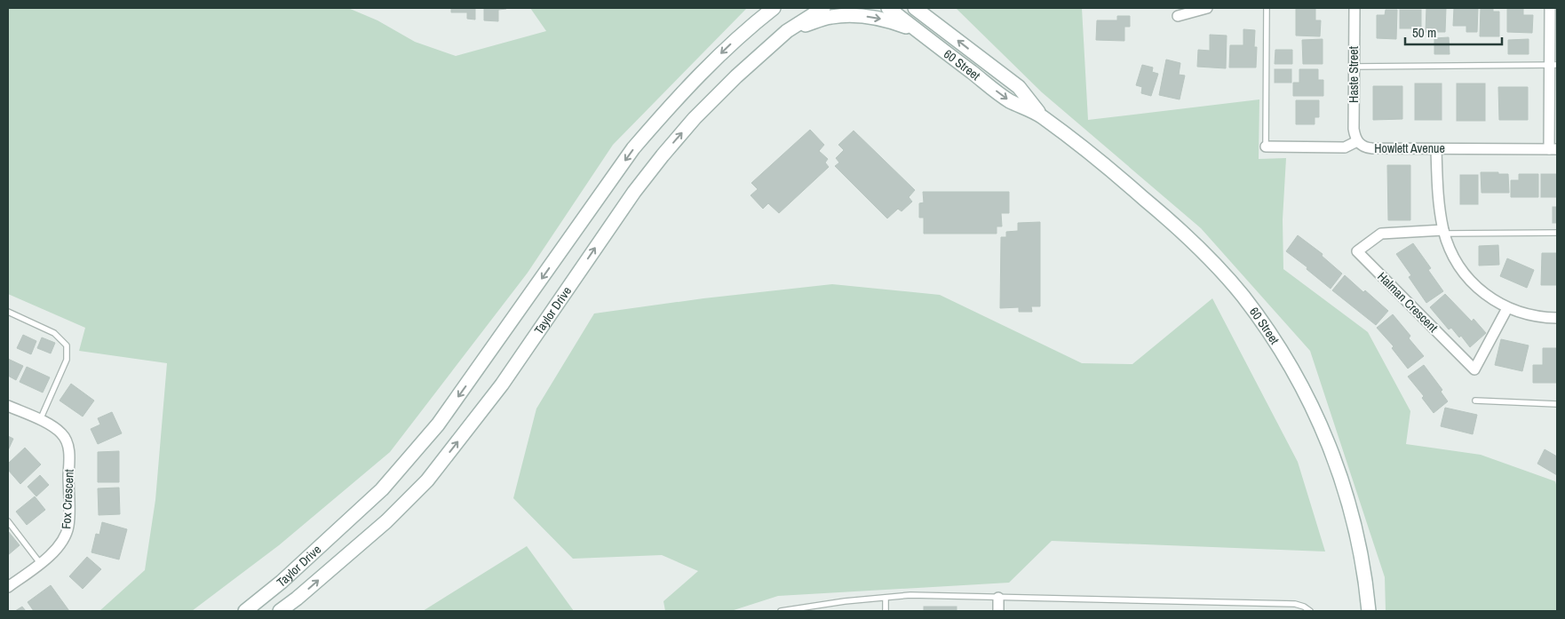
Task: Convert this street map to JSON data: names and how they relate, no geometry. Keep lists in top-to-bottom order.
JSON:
{
  "streets": {
    "main road": ["60 Street", "Taylor Drive"],
    "street": [
      "Haste Street",
      "Howlett Avenue",
      "Halman Crescent",
      "Fox Crescent"
    ]
  },
  "crossings": [
    ["Haste Street", "Howlett Avenue"]
  ],
  "scale_bar": "50 m"
}
